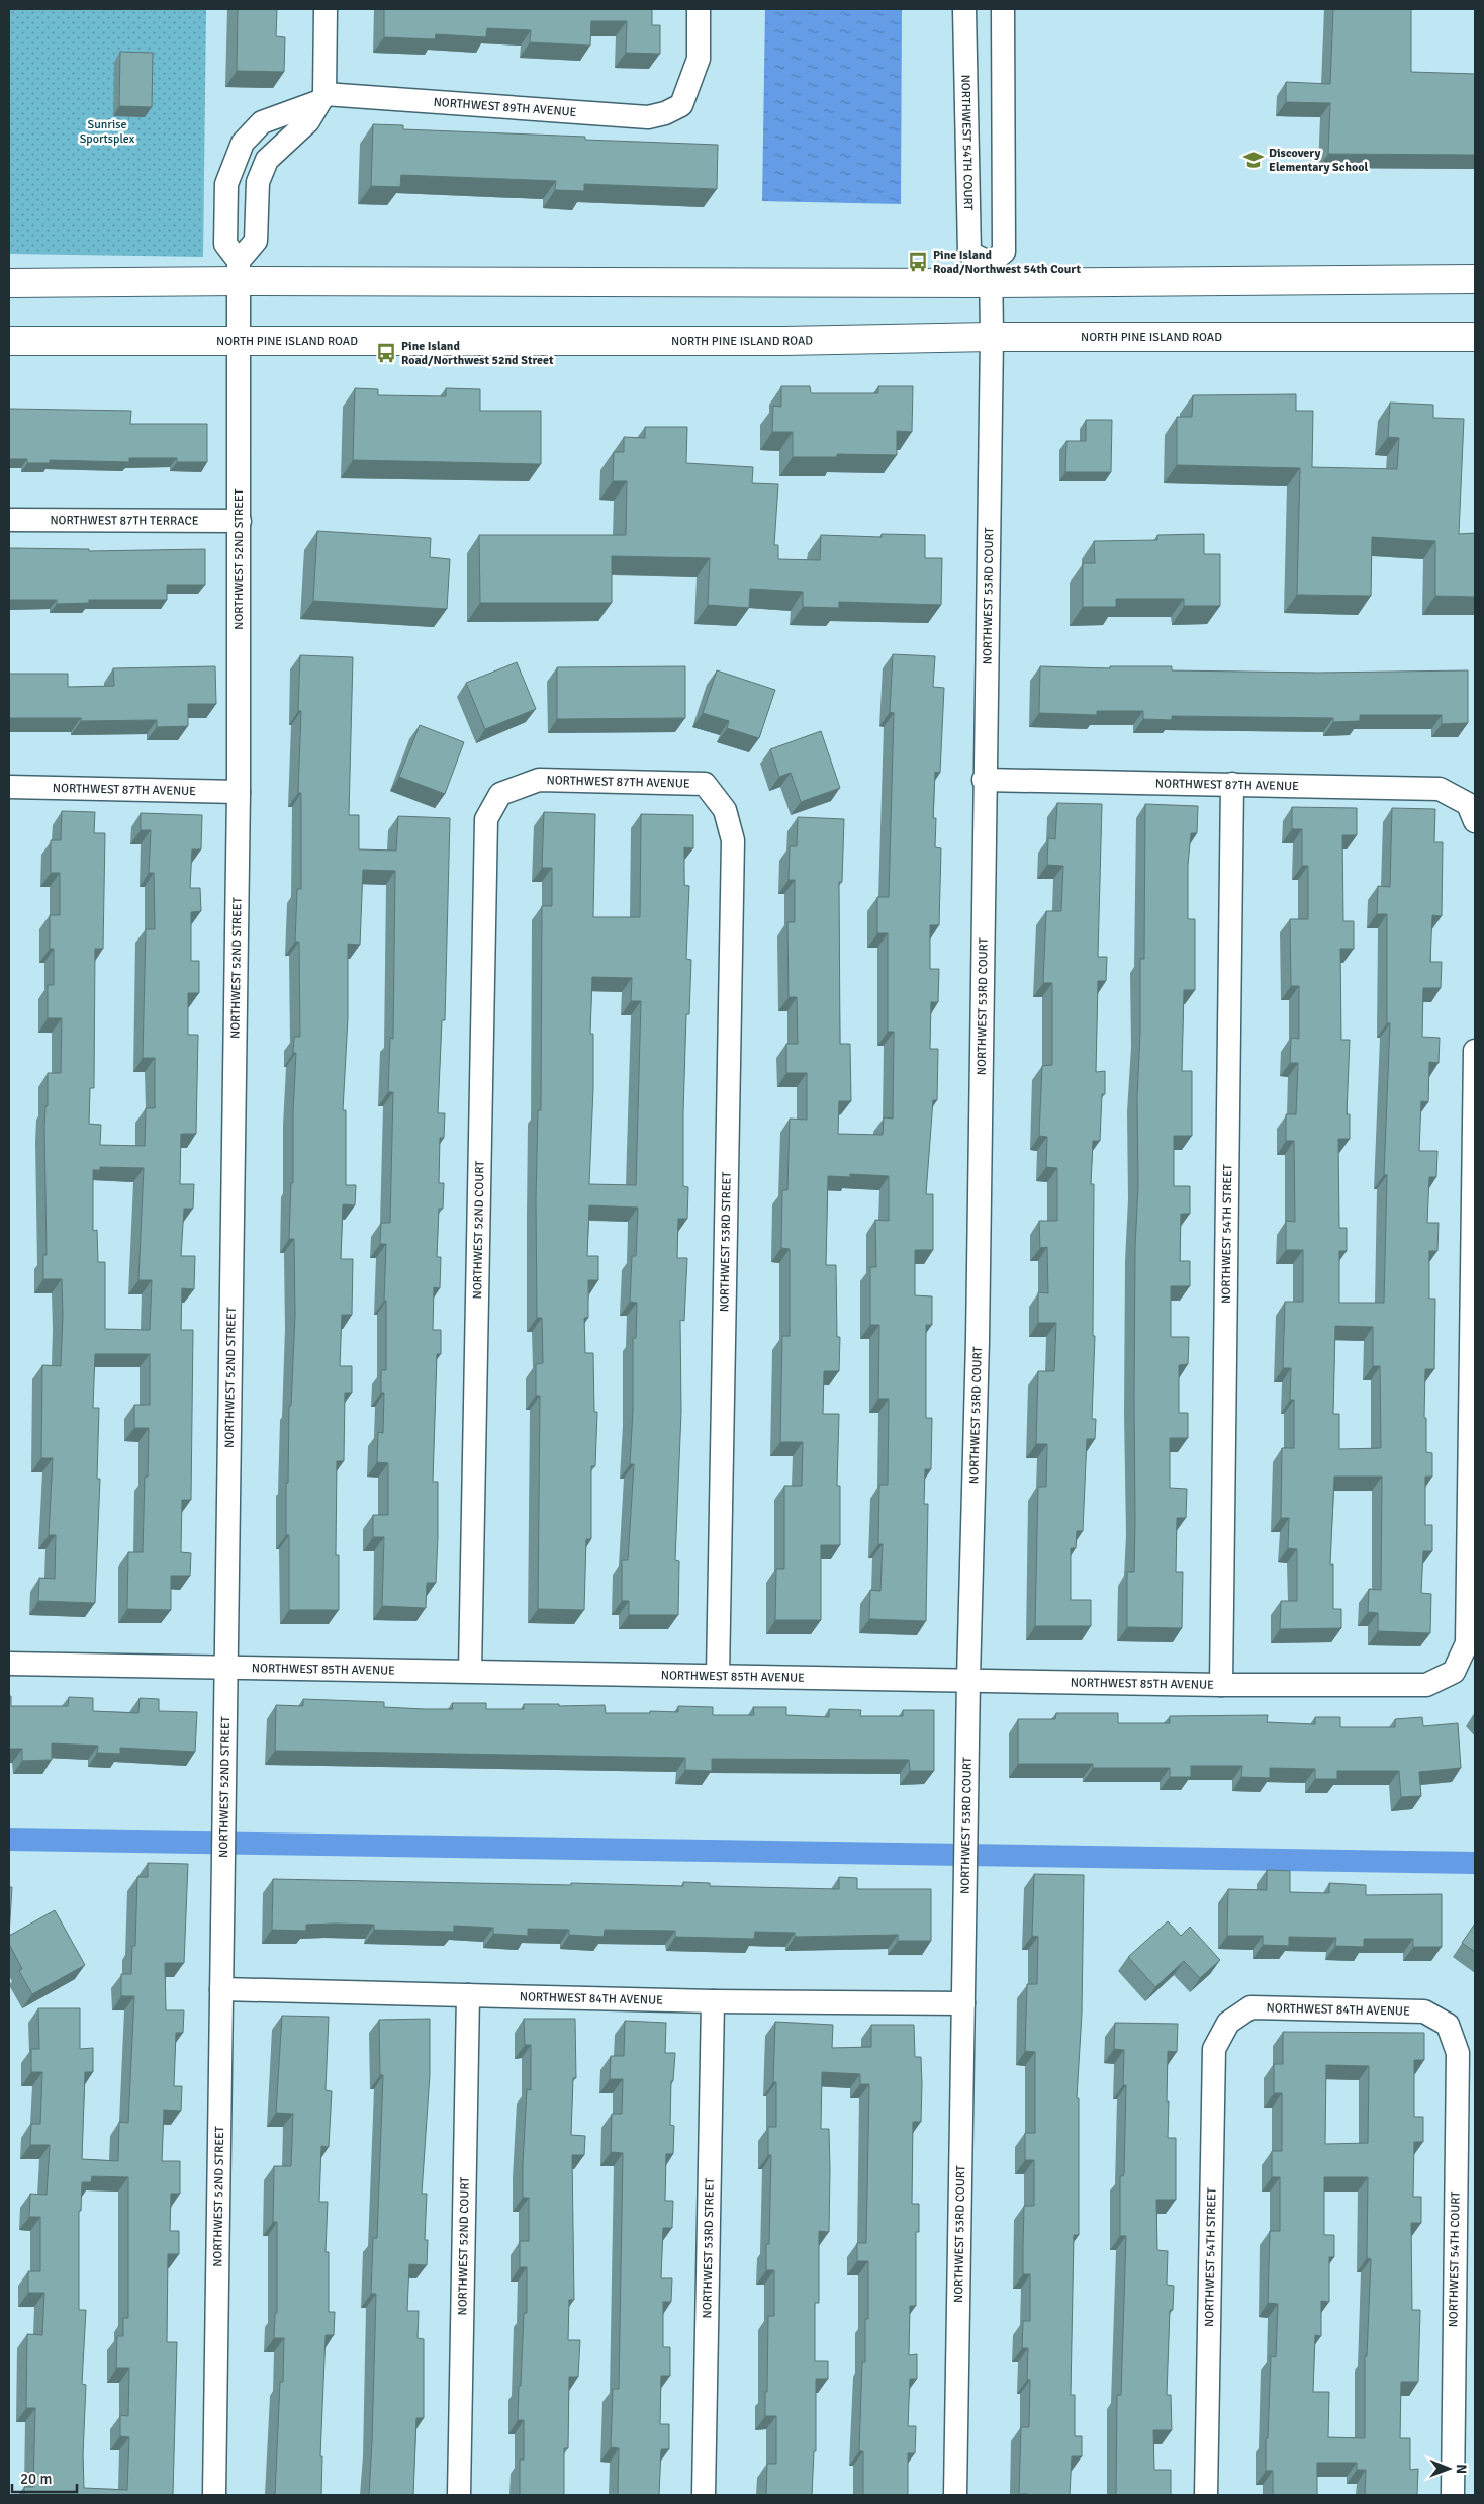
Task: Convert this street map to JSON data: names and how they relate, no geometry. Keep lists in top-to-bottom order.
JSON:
{
  "streets": {
    "main road": ["NORTH PINE ISLAND ROAD"],
    "street": [
      "NORTHWEST 89TH AVENUE",
      "NORTHWEST 54TH COURT",
      "NORTHWEST 87TH TERRACE",
      "NORTHWEST 52ND STREET",
      "NORTHWEST 53RD COURT",
      "NORTHWEST 87TH AVENUE",
      "NORTHWEST 52ND COURT",
      "NORTHWEST 54TH STREET",
      "NORTHWEST 53RD STREET",
      "NORTHWEST 85TH AVENUE",
      "NORTHWEST 84TH AVENUE"
    ]
  },
  "crossings": [
    ["NORTHWEST 54TH COURT", "NORTHWEST 84TH AVENUE"],
    ["NORTH PINE ISLAND ROAD", "NORTHWEST 52ND STREET"],
    ["NORTH PINE ISLAND ROAD", "NORTHWEST 53RD COURT"],
    ["NORTHWEST 87TH TERRACE", "NORTHWEST 52ND STREET"],
    ["NORTHWEST 52ND STREET", "NORTHWEST 87TH AVENUE"],
    ["NORTHWEST 52ND STREET", "NORTHWEST 85TH AVENUE"],
    ["NORTHWEST 52ND STREET", "NORTHWEST 84TH AVENUE"],
    ["NORTHWEST 53RD COURT", "NORTHWEST 87TH AVENUE"],
    ["NORTHWEST 53RD COURT", "NORTHWEST 85TH AVENUE"],
    ["NORTHWEST 53RD COURT", "NORTHWEST 84TH AVENUE"],
    ["NORTHWEST 87TH AVENUE", "NORTHWEST 52ND COURT"],
    ["NORTHWEST 87TH AVENUE", "NORTHWEST 54TH STREET"],
    ["NORTHWEST 87TH AVENUE", "NORTHWEST 53RD STREET"],
    ["NORTHWEST 52ND COURT", "NORTHWEST 85TH AVENUE"],
    ["NORTHWEST 52ND COURT", "NORTHWEST 84TH AVENUE"],
    ["NORTHWEST 54TH STREET", "NORTHWEST 85TH AVENUE"],
    ["NORTHWEST 54TH STREET", "NORTHWEST 84TH AVENUE"],
    ["NORTHWEST 53RD STREET", "NORTHWEST 85TH AVENUE"],
    ["NORTHWEST 53RD STREET", "NORTHWEST 84TH AVENUE"]
  ],
  "parks": ["Sunrise Sportsplex"],
  "places": {
    "school or university": ["Discovery Elementary School"],
    "bus stop": ["Pine Island Road/Northwest 54th Court", "Pine Island Road/Northwest 52nd Street"]
  },
  "scale_bar": "20 m",
  "north": "right"
}
